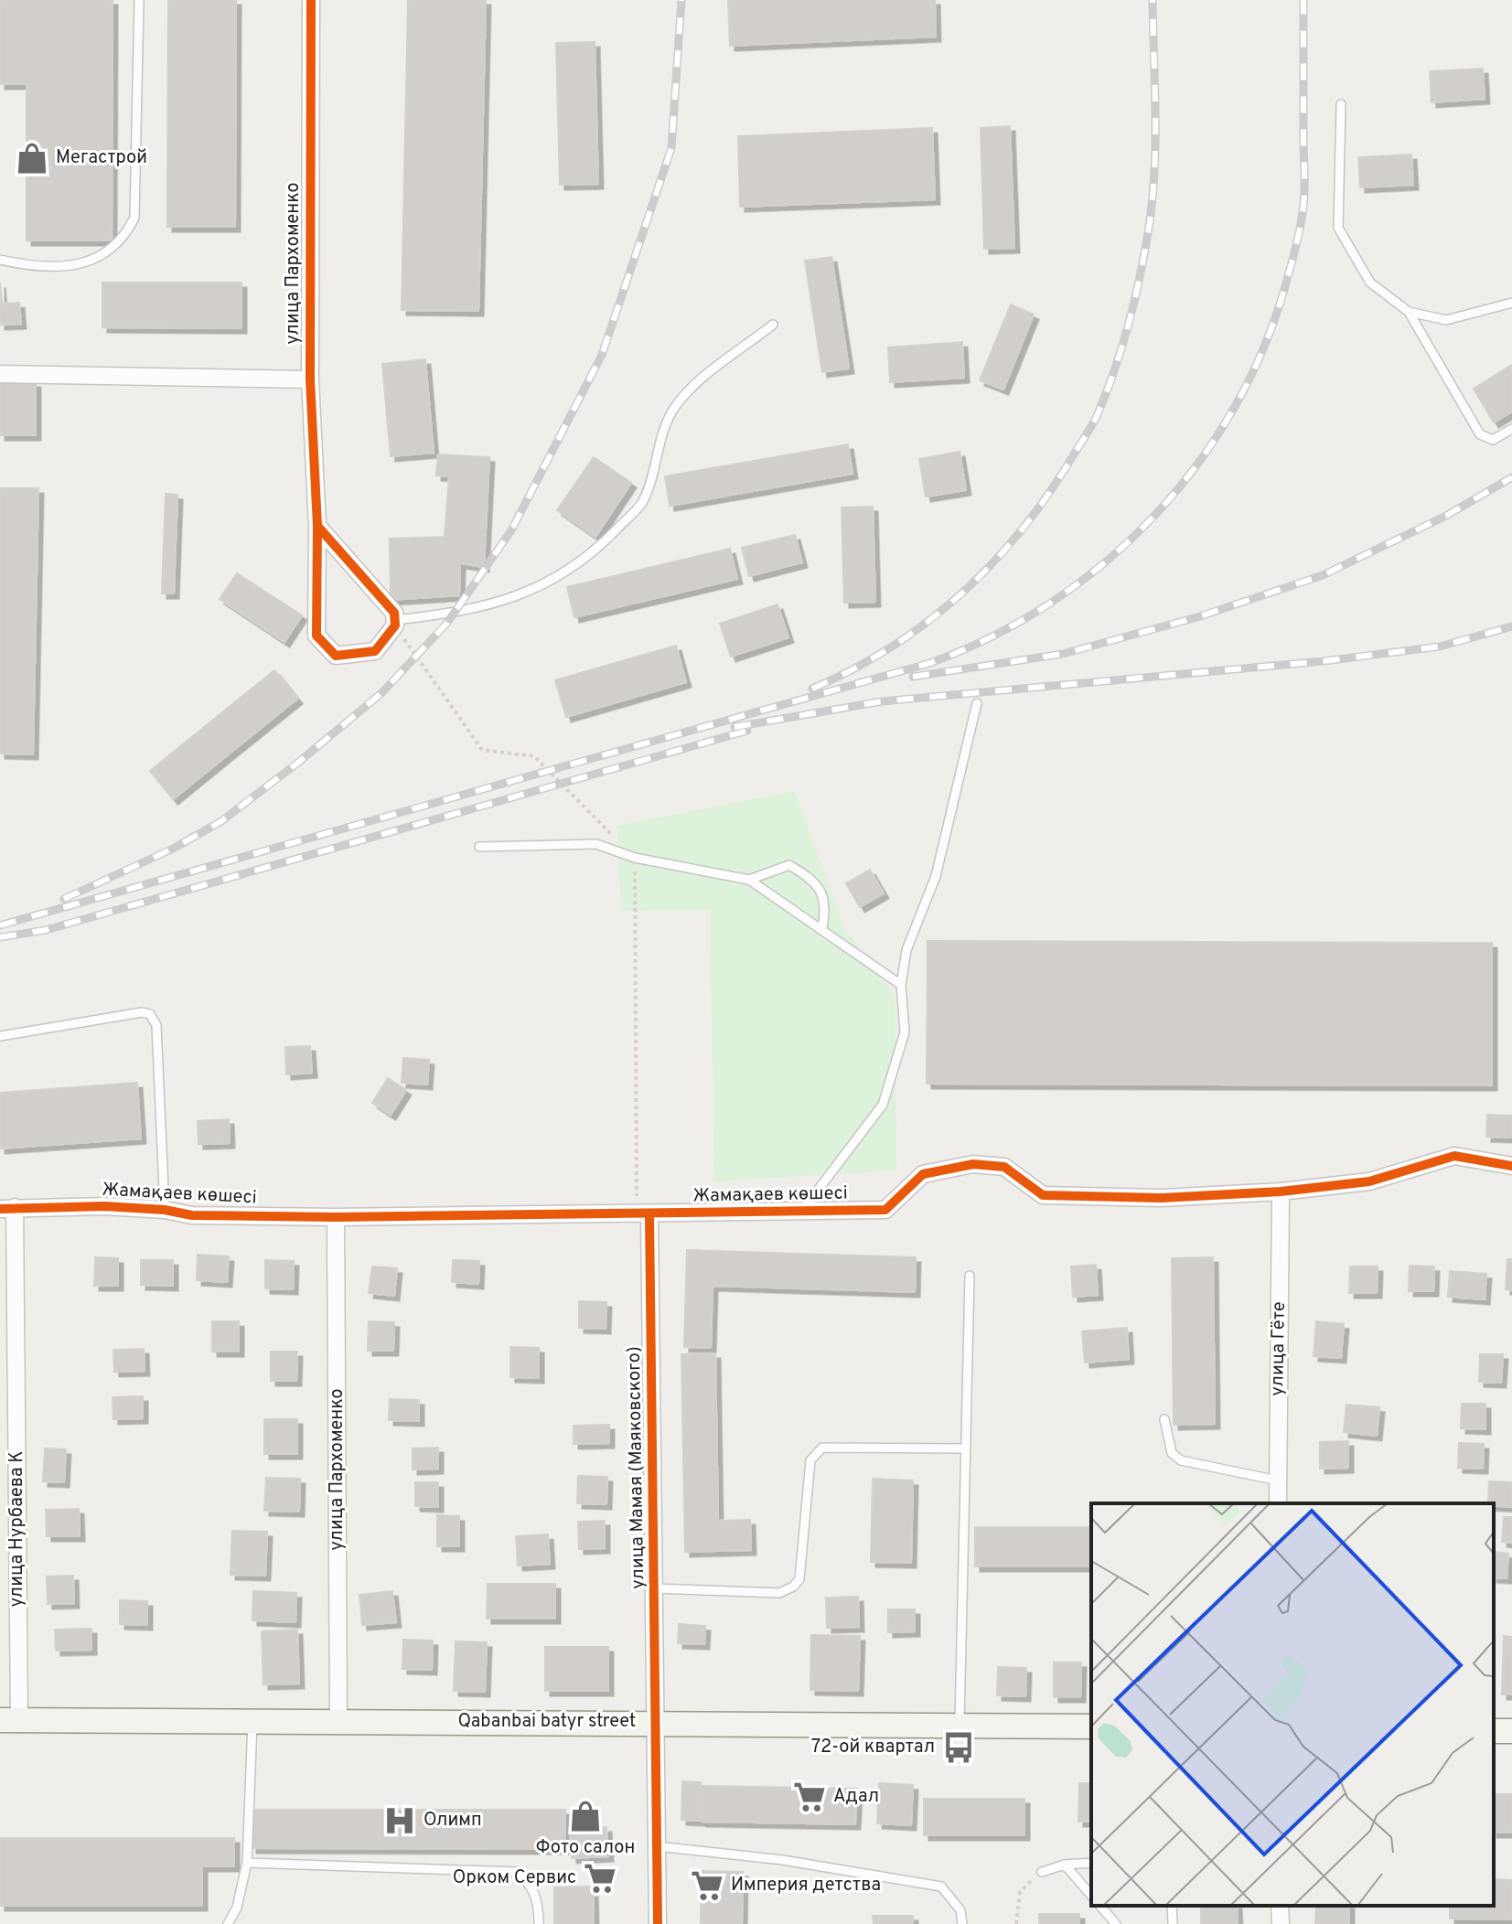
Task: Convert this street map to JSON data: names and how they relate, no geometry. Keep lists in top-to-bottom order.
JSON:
{
  "streets": {
    "main road": ["Qabanbai batyr street"],
    "street": [
      "улица Пархоменко",
      "Жамақаев көшесі",
      "улица Гёте",
      "улица Мамая (Маяковского)",
      "улица Нурбаева К"
    ]
  },
  "crossings": [
    ["улица Пархоменко", "Жамақаев көшесі"],
    ["улица Пархоменко", "Qabanbai batyr street"],
    ["Жамақаев көшесі", "улица Гёте"],
    ["Жамақаев көшесі", "улица Мамая (Маяковского)"],
    ["Жамақаев көшесі", "улица Нурбаева К"],
    ["улица Мамая (Маяковского)", "Qabanbai batyr street"],
    ["улица Нурбаева К", "Qabanbai batyr street"]
  ],
  "places": {
    "shop": ["Мегастрой", "Фото салон"],
    "bus stop": ["72-ой квартал"],
    "supermarket": ["Адал", "Орком Сервис", "Империя детства"],
    "hospital": ["Олимп"]
  }
}
